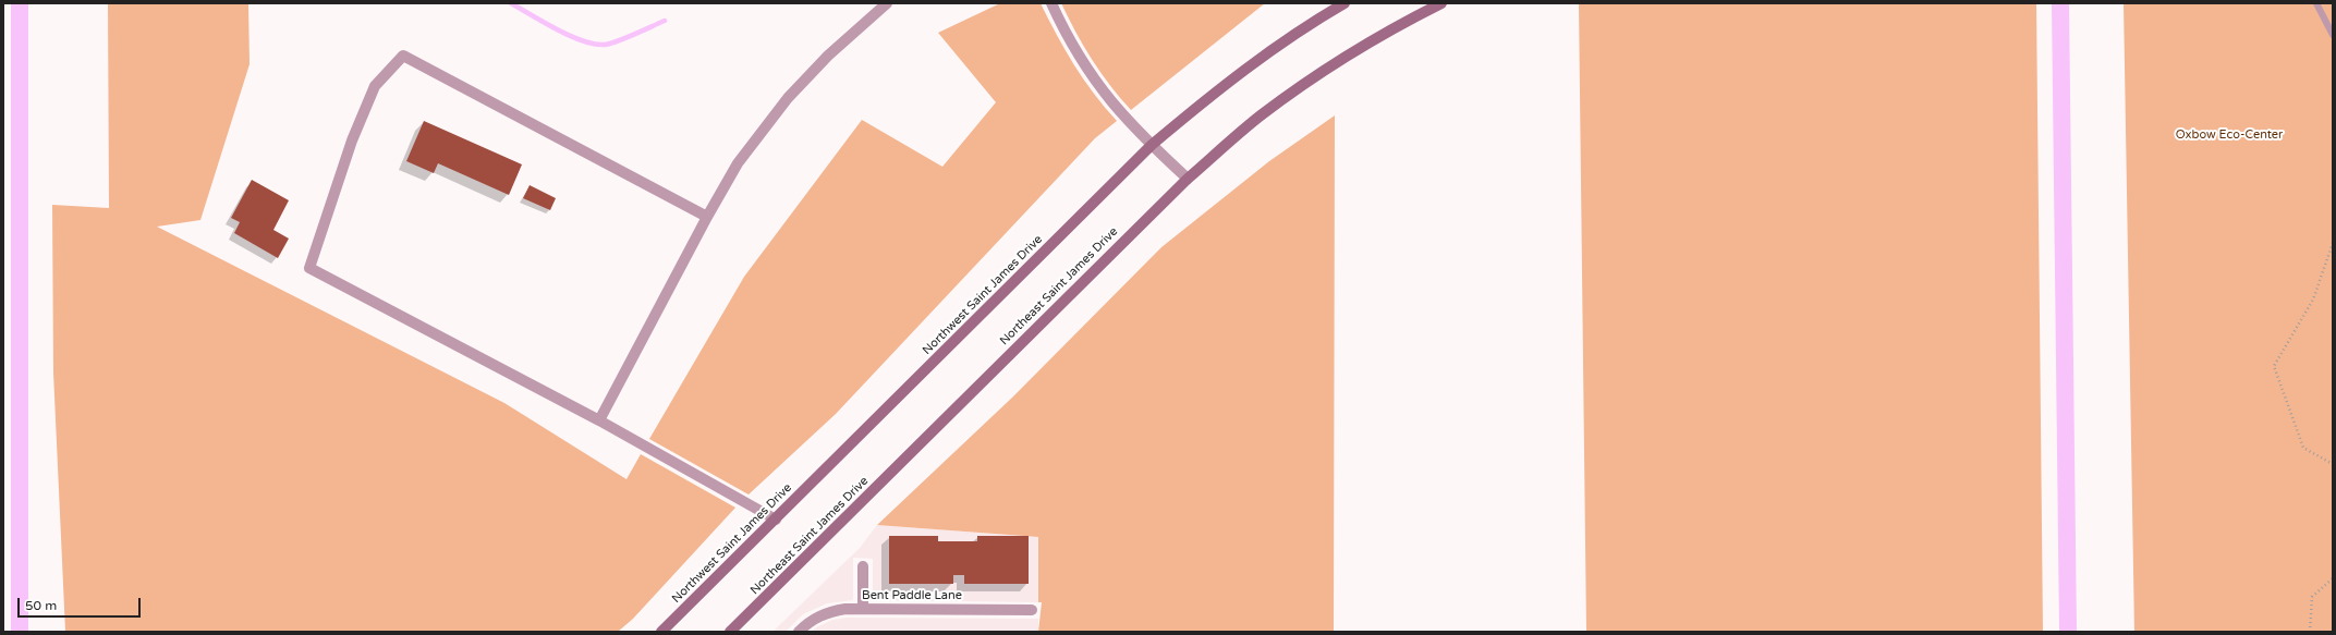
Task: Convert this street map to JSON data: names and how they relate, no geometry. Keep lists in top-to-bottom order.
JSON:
{
  "streets": {
    "main road": ["Northeast Saint James Drive", "Northwest Saint James Drive"],
    "street": ["Bent Paddle Lane"]
  },
  "parks": ["Oxbow Eco-Center"],
  "scale_bar": "50 m"
}
